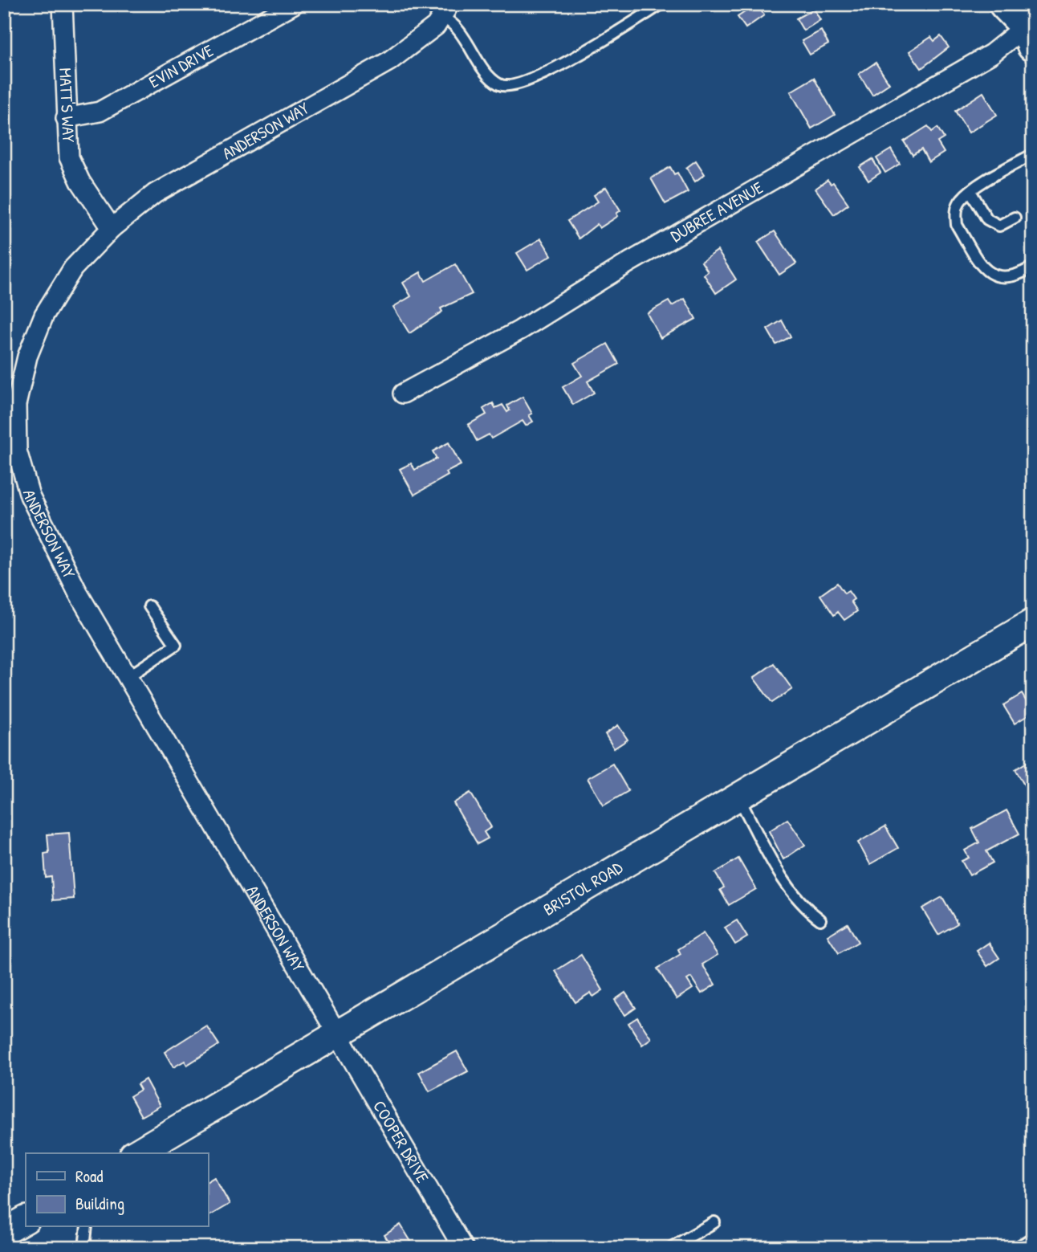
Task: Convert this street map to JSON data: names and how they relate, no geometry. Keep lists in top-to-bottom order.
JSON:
{
  "streets": {
    "main road": ["BRISTOL ROAD"],
    "street": [
      "EVIN DRIVE",
      "MATT'S WAY",
      "ANDERSON WAY",
      "DUBREE AVENUE",
      "COOPER DRIVE"
    ]
  },
  "crossings": [
    ["EVIN DRIVE", "MATT'S WAY"],
    ["MATT'S WAY", "ANDERSON WAY"],
    ["ANDERSON WAY", "BRISTOL ROAD"],
    ["ANDERSON WAY", "COOPER DRIVE"],
    ["BRISTOL ROAD", "COOPER DRIVE"]
  ],
  "legend": ["Road", "Building"]
}
